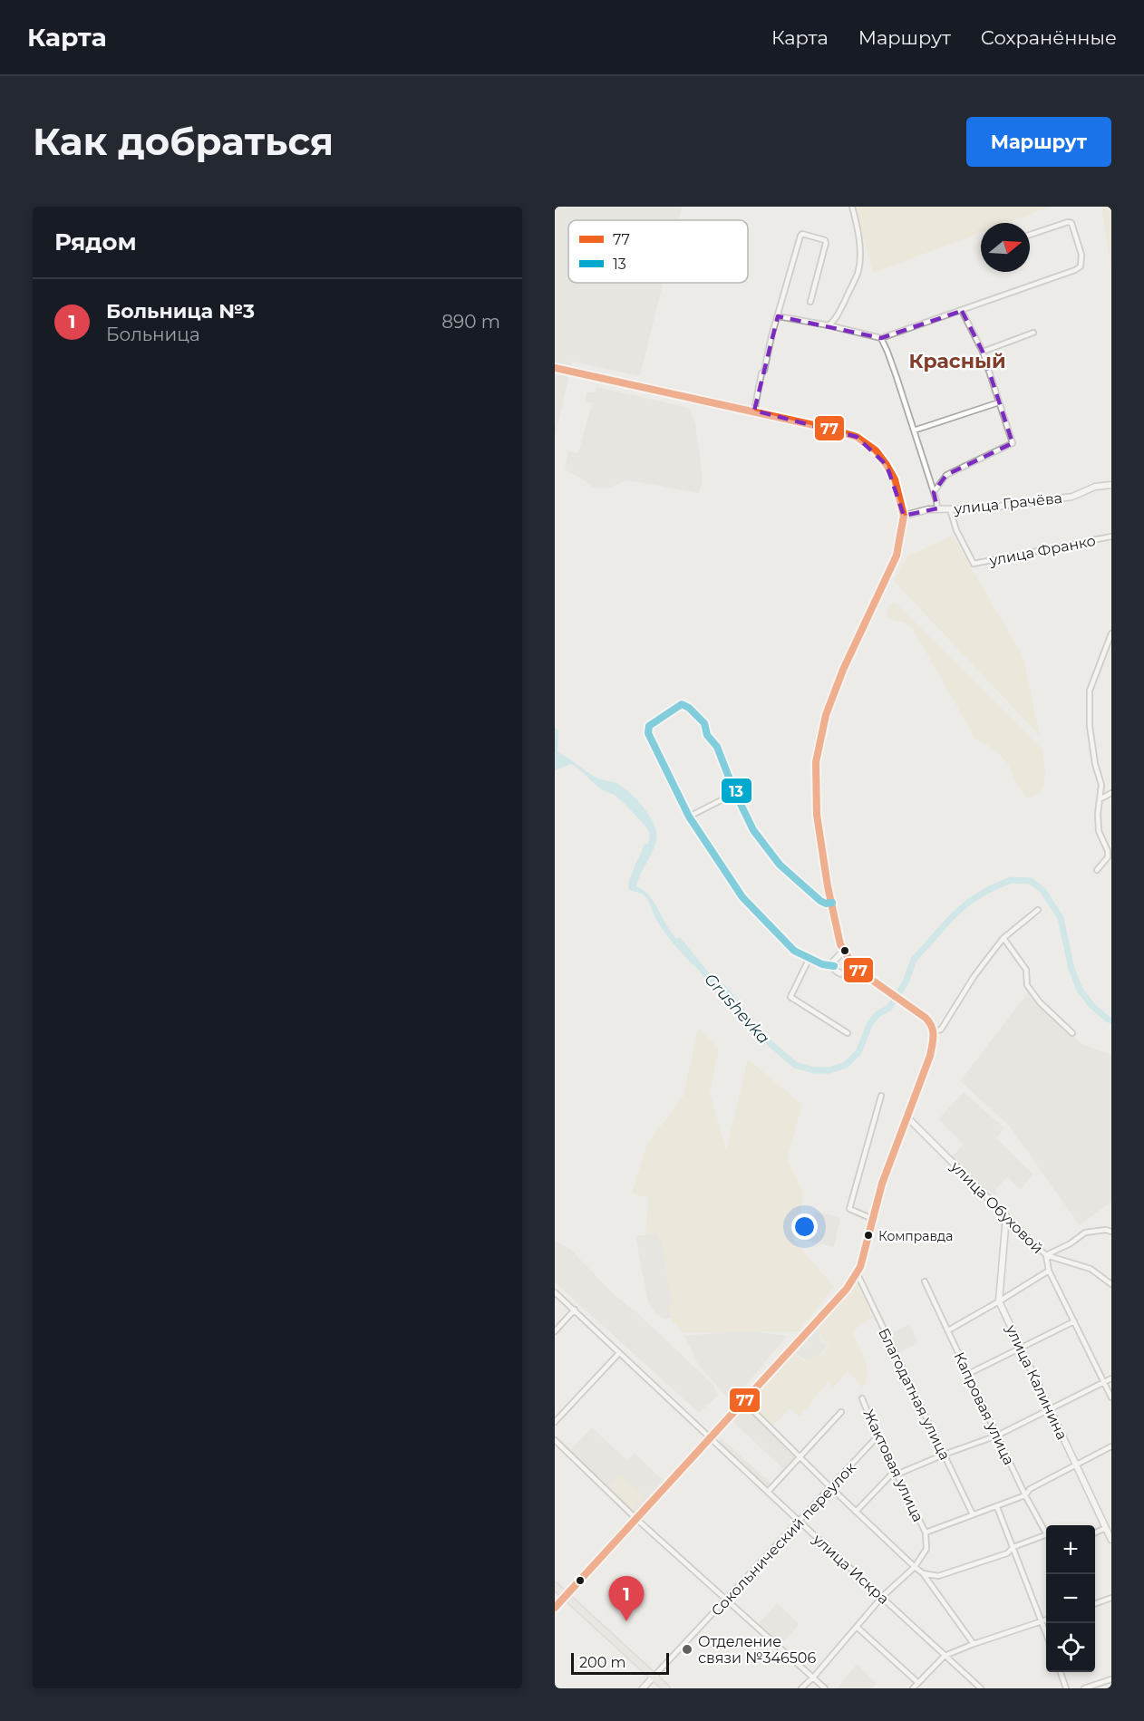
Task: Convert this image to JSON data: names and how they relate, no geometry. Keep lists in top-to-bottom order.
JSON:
{
  "streets": {
    "main road": [
      "улица Грачёва",
      "улица Обуховой",
      "улица Калинина",
      "Сокольнический переулок"
    ],
    "street": [
      "улица Франко",
      "Благодатная улица",
      "Капровая улица",
      "Жактовая улица",
      "улица Искра"
    ]
  },
  "crossings": [
    ["улица Грачёва", "улица Франко"],
    ["Жактовая улица", "Сокольнический переулок"],
    ["Сокольнический переулок", "улица Искра"]
  ],
  "districts": ["Красный"],
  "water": ["Grushevka"],
  "places": ["Комправда", "Отделение связи №346506"],
  "lines": ["transit line 77", "transit line 13"],
  "legend": ["77", "13"],
  "scale_bar": "200 m",
  "north": "right",
  "page": {
    "header": "Карта",
    "nav": ["Карта", "Маршрут", "Сохранённые"],
    "buttons": "Маршрут",
    "title": "Как добраться",
    "heading": "Рядом",
    "list": [
      {
        "mark": "1",
        "name": "Больница №3",
        "note": "Больница",
        "value": "890 m"
      }
    ],
    "map_buttons": ["+", "−"],
    "pins": "1",
    "scale": "200 m"
  }
}
